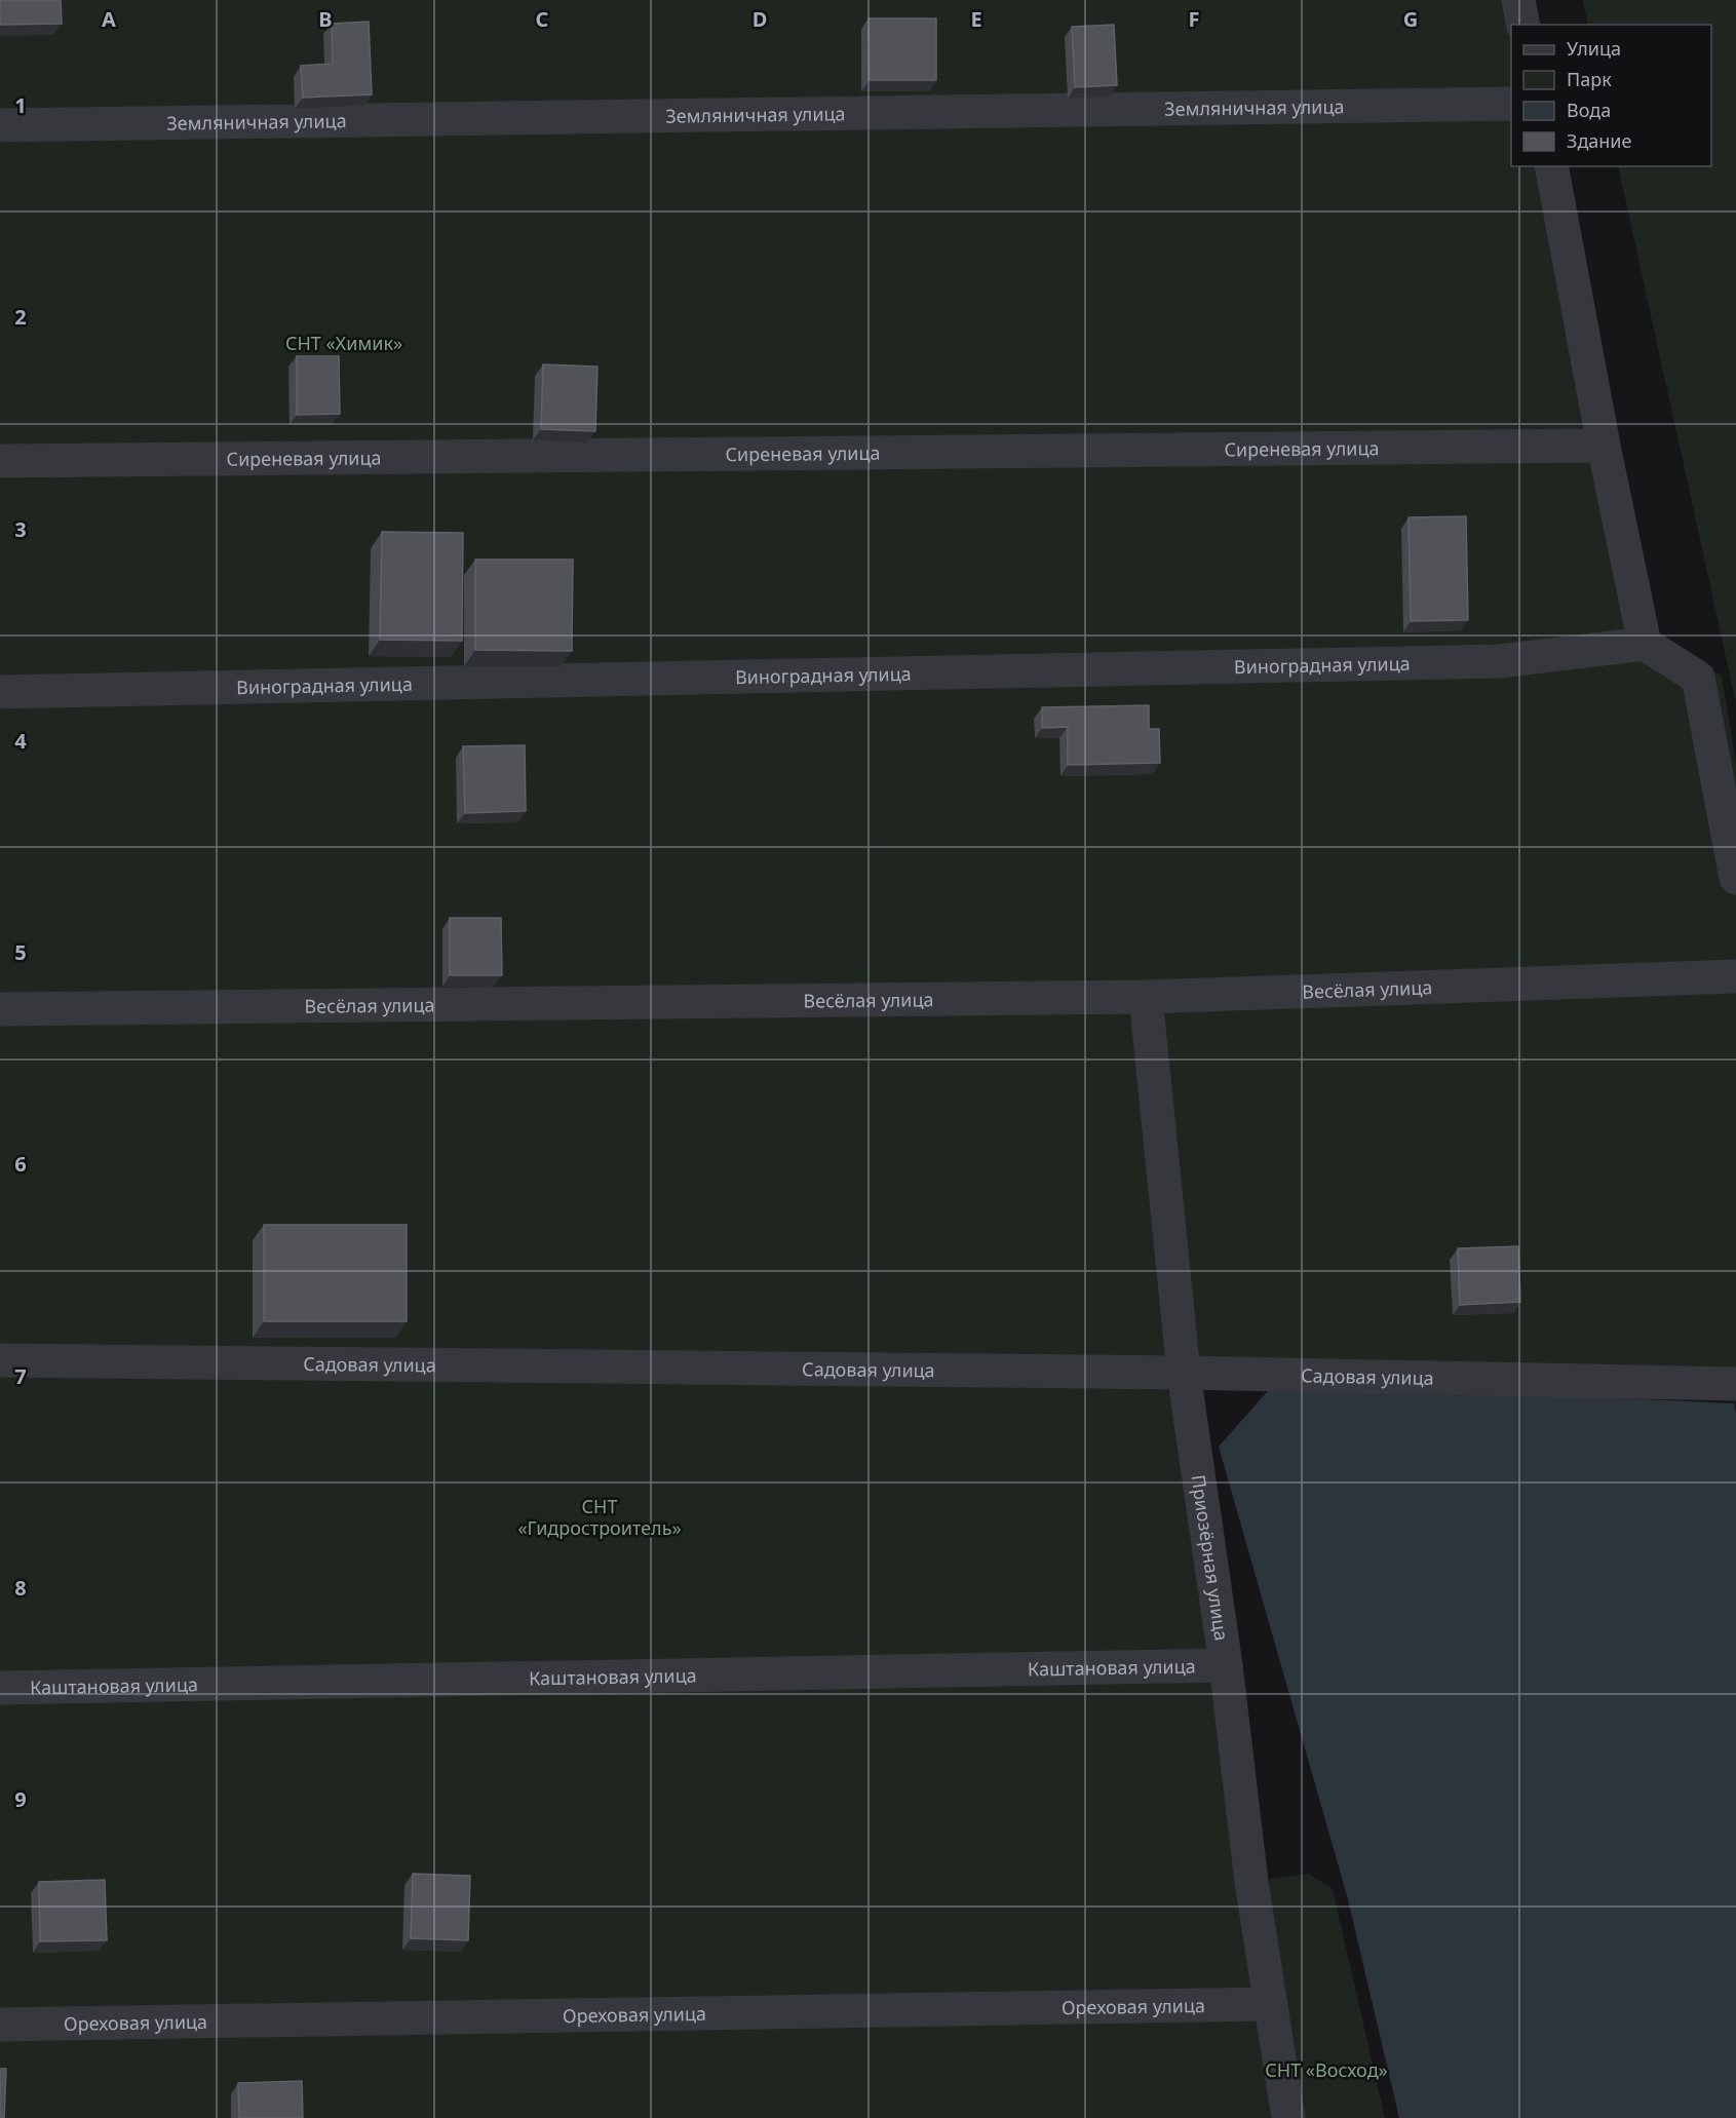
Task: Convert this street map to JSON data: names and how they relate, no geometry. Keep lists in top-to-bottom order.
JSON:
{
  "streets": {
    "street": [
      "Земляничная улица",
      "Сиреневая улица",
      "Виноградная улица",
      "Весёлая улица",
      "Садовая улица",
      "Приозёрная улица",
      "Каштановая улица",
      "Ореховая улица"
    ]
  },
  "crossings": [
    ["Весёлая улица", "Приозёрная улица"],
    ["Садовая улица", "Приозёрная улица"],
    ["Приозёрная улица", "Каштановая улица"],
    ["Приозёрная улица", "Ореховая улица"]
  ],
  "parks": ["СНТ «Химик»", "СНТ «Гидростроитель»", "СНТ «Восход»"],
  "legend": [
    "Улица",
    "Парк",
    "Вода",
    "Здание"
  ],
  "grid": {
    "columns": [
      "A",
      "B",
      "C",
      "D",
      "E",
      "F",
      "G"
    ],
    "rows": [
      "1",
      "2",
      "3",
      "4",
      "5",
      "6",
      "7",
      "8",
      "9"
    ]
  }
}
